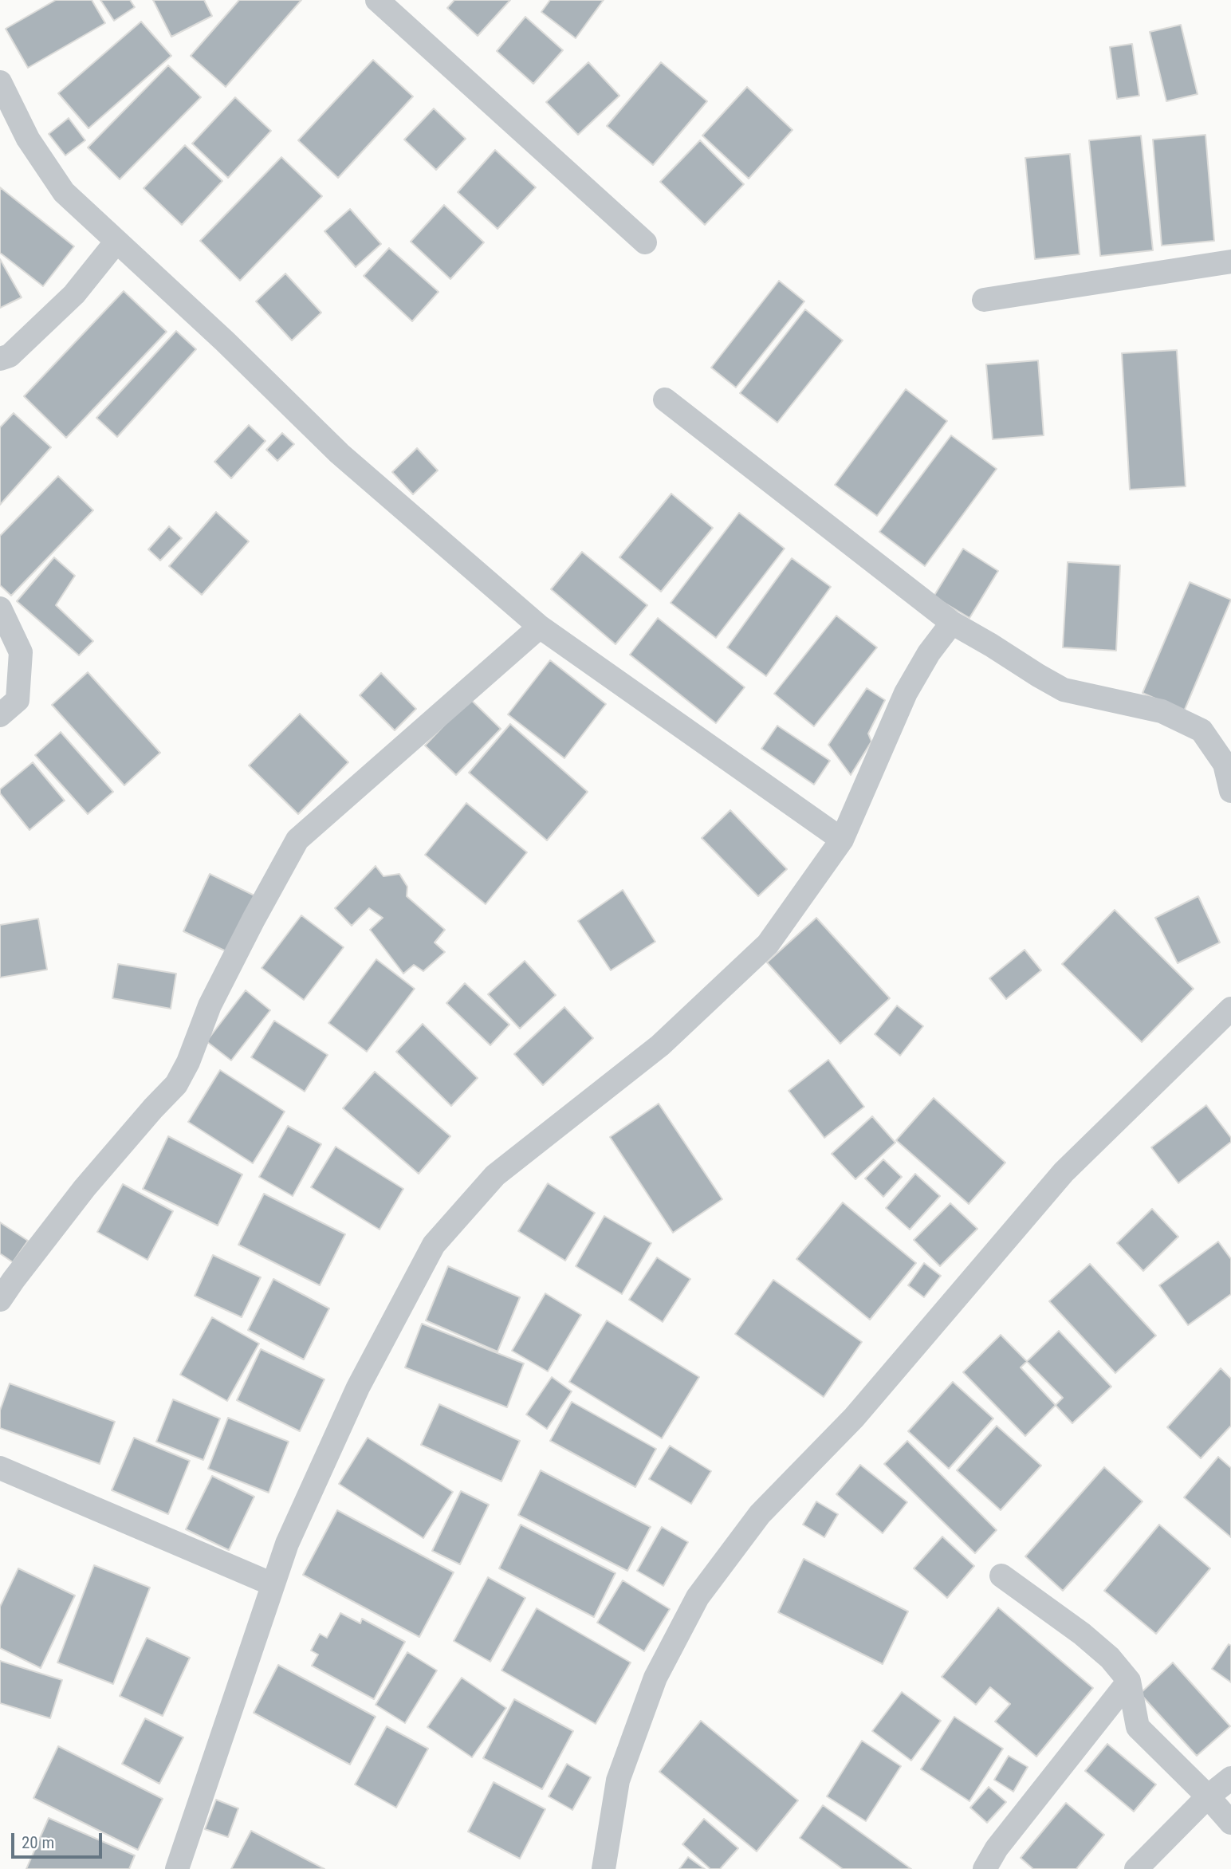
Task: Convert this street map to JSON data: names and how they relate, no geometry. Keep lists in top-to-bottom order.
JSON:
{
  "scale_bar": "20 m"
}
